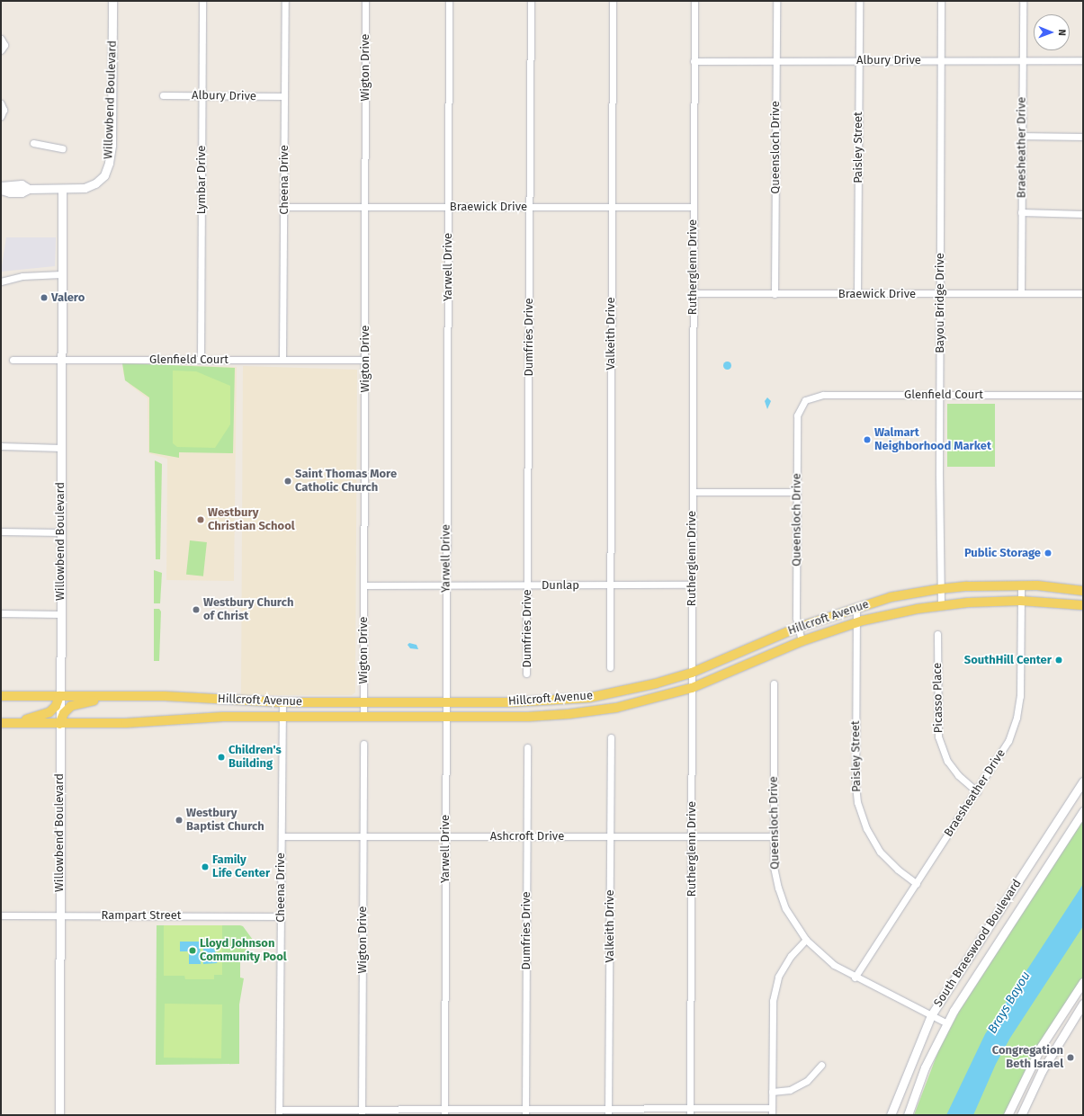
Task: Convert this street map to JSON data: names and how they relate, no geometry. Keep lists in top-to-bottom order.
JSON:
{
  "streets": {
    "main road": ["Willowbend Boulevard", "Hillcroft Avenue", "South Braeswood Boulevard"],
    "street": [
      "Albury Drive",
      "Wigton Drive",
      "Queensloch Drive",
      "Paisley Street",
      "Braesheather Drive",
      "Lymbar Drive",
      "Cheena Drive",
      "Braewick Drive",
      "Yarwell Drive",
      "Rutherglenn Drive",
      "Bayou Bridge Drive",
      "Valkeith Drive",
      "Dumfries Drive",
      "Glenfield Court",
      "Dunlap",
      "Picasso Place",
      "Ashcroft Drive",
      "Rampart Street"
    ]
  },
  "crossings": [
    ["Albury Drive", "Queensloch Drive"],
    ["Albury Drive", "Paisley Street"],
    ["Albury Drive", "Braesheather Drive"],
    ["Albury Drive", "Lymbar Drive"],
    ["Albury Drive", "Cheena Drive"],
    ["Albury Drive", "Rutherglenn Drive"],
    ["Albury Drive", "Bayou Bridge Drive"],
    ["Wigton Drive", "Braewick Drive"],
    ["Wigton Drive", "Glenfield Court"],
    ["Wigton Drive", "Dunlap"],
    ["Wigton Drive", "Hillcroft Avenue"],
    ["Wigton Drive", "Ashcroft Drive"],
    ["Willowbend Boulevard", "Glenfield Court"],
    ["Willowbend Boulevard", "Hillcroft Avenue"],
    ["Willowbend Boulevard", "Rampart Street"],
    ["Queensloch Drive", "Braesheather Drive"],
    ["Queensloch Drive", "Braewick Drive"],
    ["Queensloch Drive", "Glenfield Court"],
    ["Queensloch Drive", "Hillcroft Avenue"],
    ["Queensloch Drive", "Ashcroft Drive"],
    ["Queensloch Drive", "South Braeswood Boulevard"],
    ["Paisley Street", "Braesheather Drive"],
    ["Paisley Street", "Braewick Drive"],
    ["Paisley Street", "Hillcroft Avenue"],
    ["Braesheather Drive", "Braewick Drive"],
    ["Braesheather Drive", "Hillcroft Avenue"],
    ["Braesheather Drive", "Picasso Place"],
    ["Lymbar Drive", "Glenfield Court"],
    ["Cheena Drive", "Braewick Drive"],
    ["Cheena Drive", "Glenfield Court"],
    ["Cheena Drive", "Hillcroft Avenue"],
    ["Cheena Drive", "Ashcroft Drive"],
    ["Cheena Drive", "Rampart Street"],
    ["Braewick Drive", "Yarwell Drive"],
    ["Braewick Drive", "Rutherglenn Drive"],
    ["Braewick Drive", "Bayou Bridge Drive"],
    ["Braewick Drive", "Valkeith Drive"],
    ["Braewick Drive", "Dumfries Drive"],
    ["Yarwell Drive", "Dunlap"],
    ["Yarwell Drive", "Hillcroft Avenue"],
    ["Yarwell Drive", "Ashcroft Drive"],
    ["Rutherglenn Drive", "Dunlap"],
    ["Rutherglenn Drive", "Hillcroft Avenue"],
    ["Rutherglenn Drive", "Ashcroft Drive"],
    ["Bayou Bridge Drive", "Glenfield Court"],
    ["Bayou Bridge Drive", "Hillcroft Avenue"],
    ["Valkeith Drive", "Dunlap"],
    ["Valkeith Drive", "Ashcroft Drive"],
    ["Dumfries Drive", "Dunlap"],
    ["Dumfries Drive", "Ashcroft Drive"]
  ],
  "water": ["Brays Bayou"],
  "places": [
    "Valero",
    "Walmart Neighborhood Market",
    "Saint Thomas More Catholic Church",
    "Westbury Christian School",
    "Public Storage",
    "Westbury Church of Christ",
    "SouthHill Center",
    "Children's Building",
    "Westbury Baptist Church",
    "Family Life Center",
    "Lloyd Johnson Community Pool",
    "Congregation Beth Israel"
  ],
  "north": "right"
}
